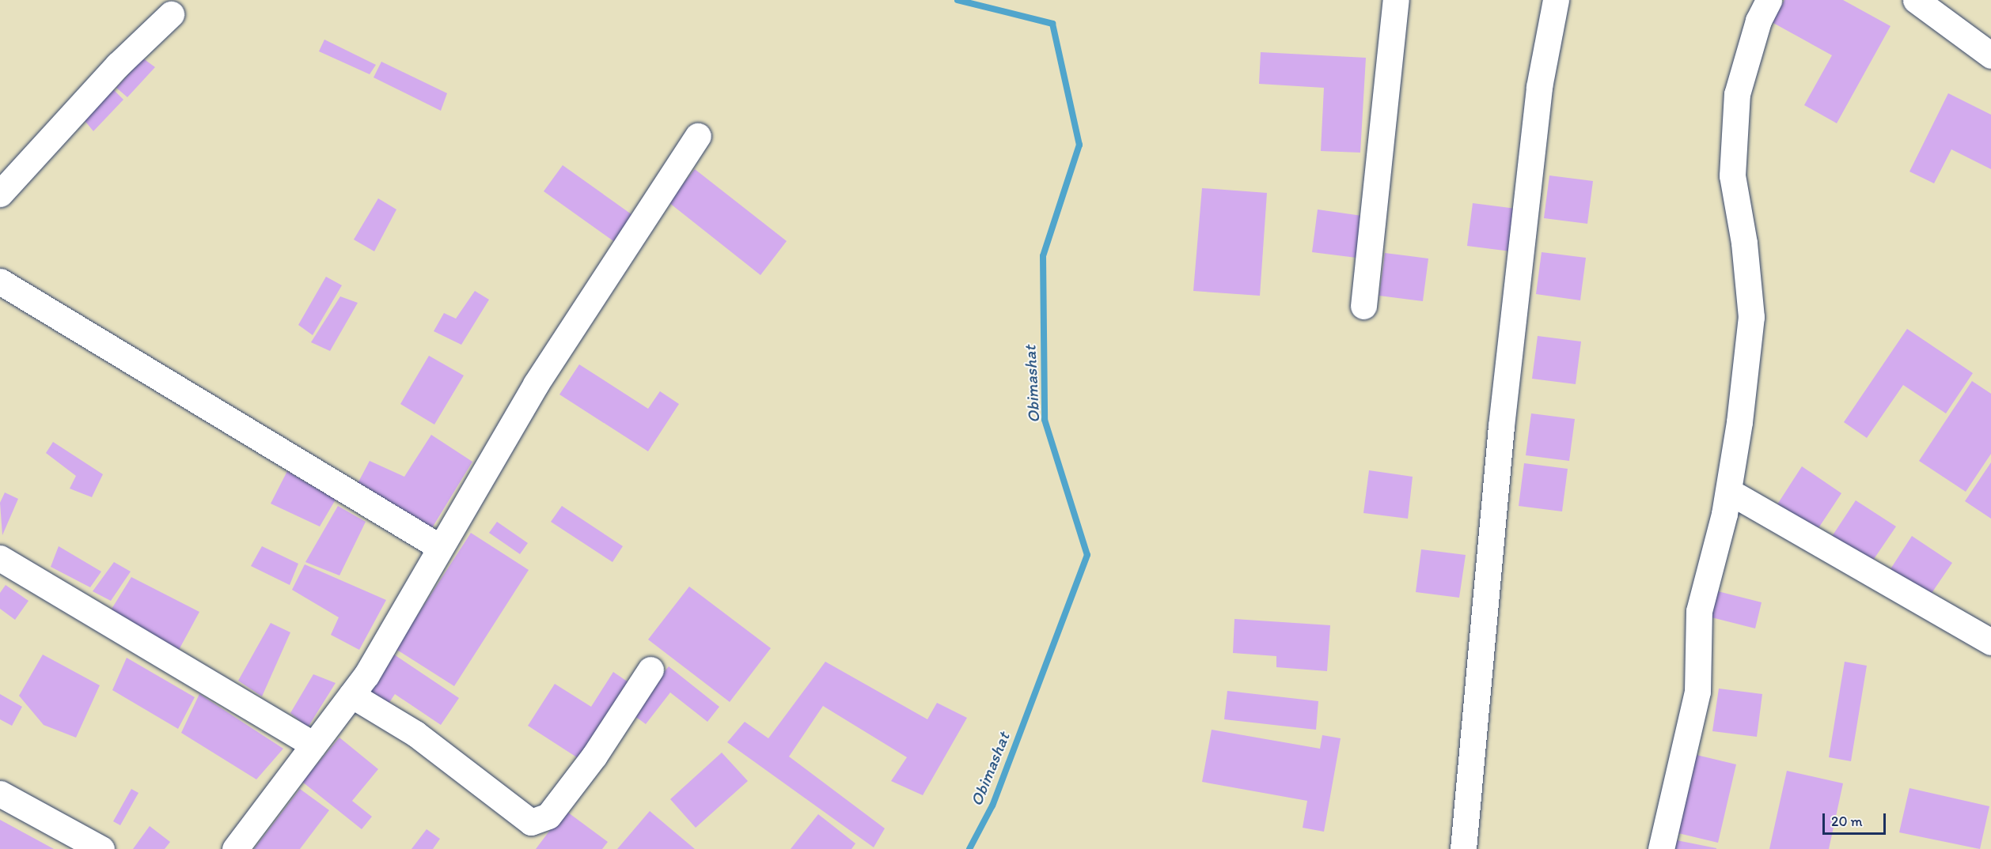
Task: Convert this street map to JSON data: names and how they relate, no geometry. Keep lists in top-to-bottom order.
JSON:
{
  "water": ["Obimashat"],
  "scale_bar": "20 m"
}
